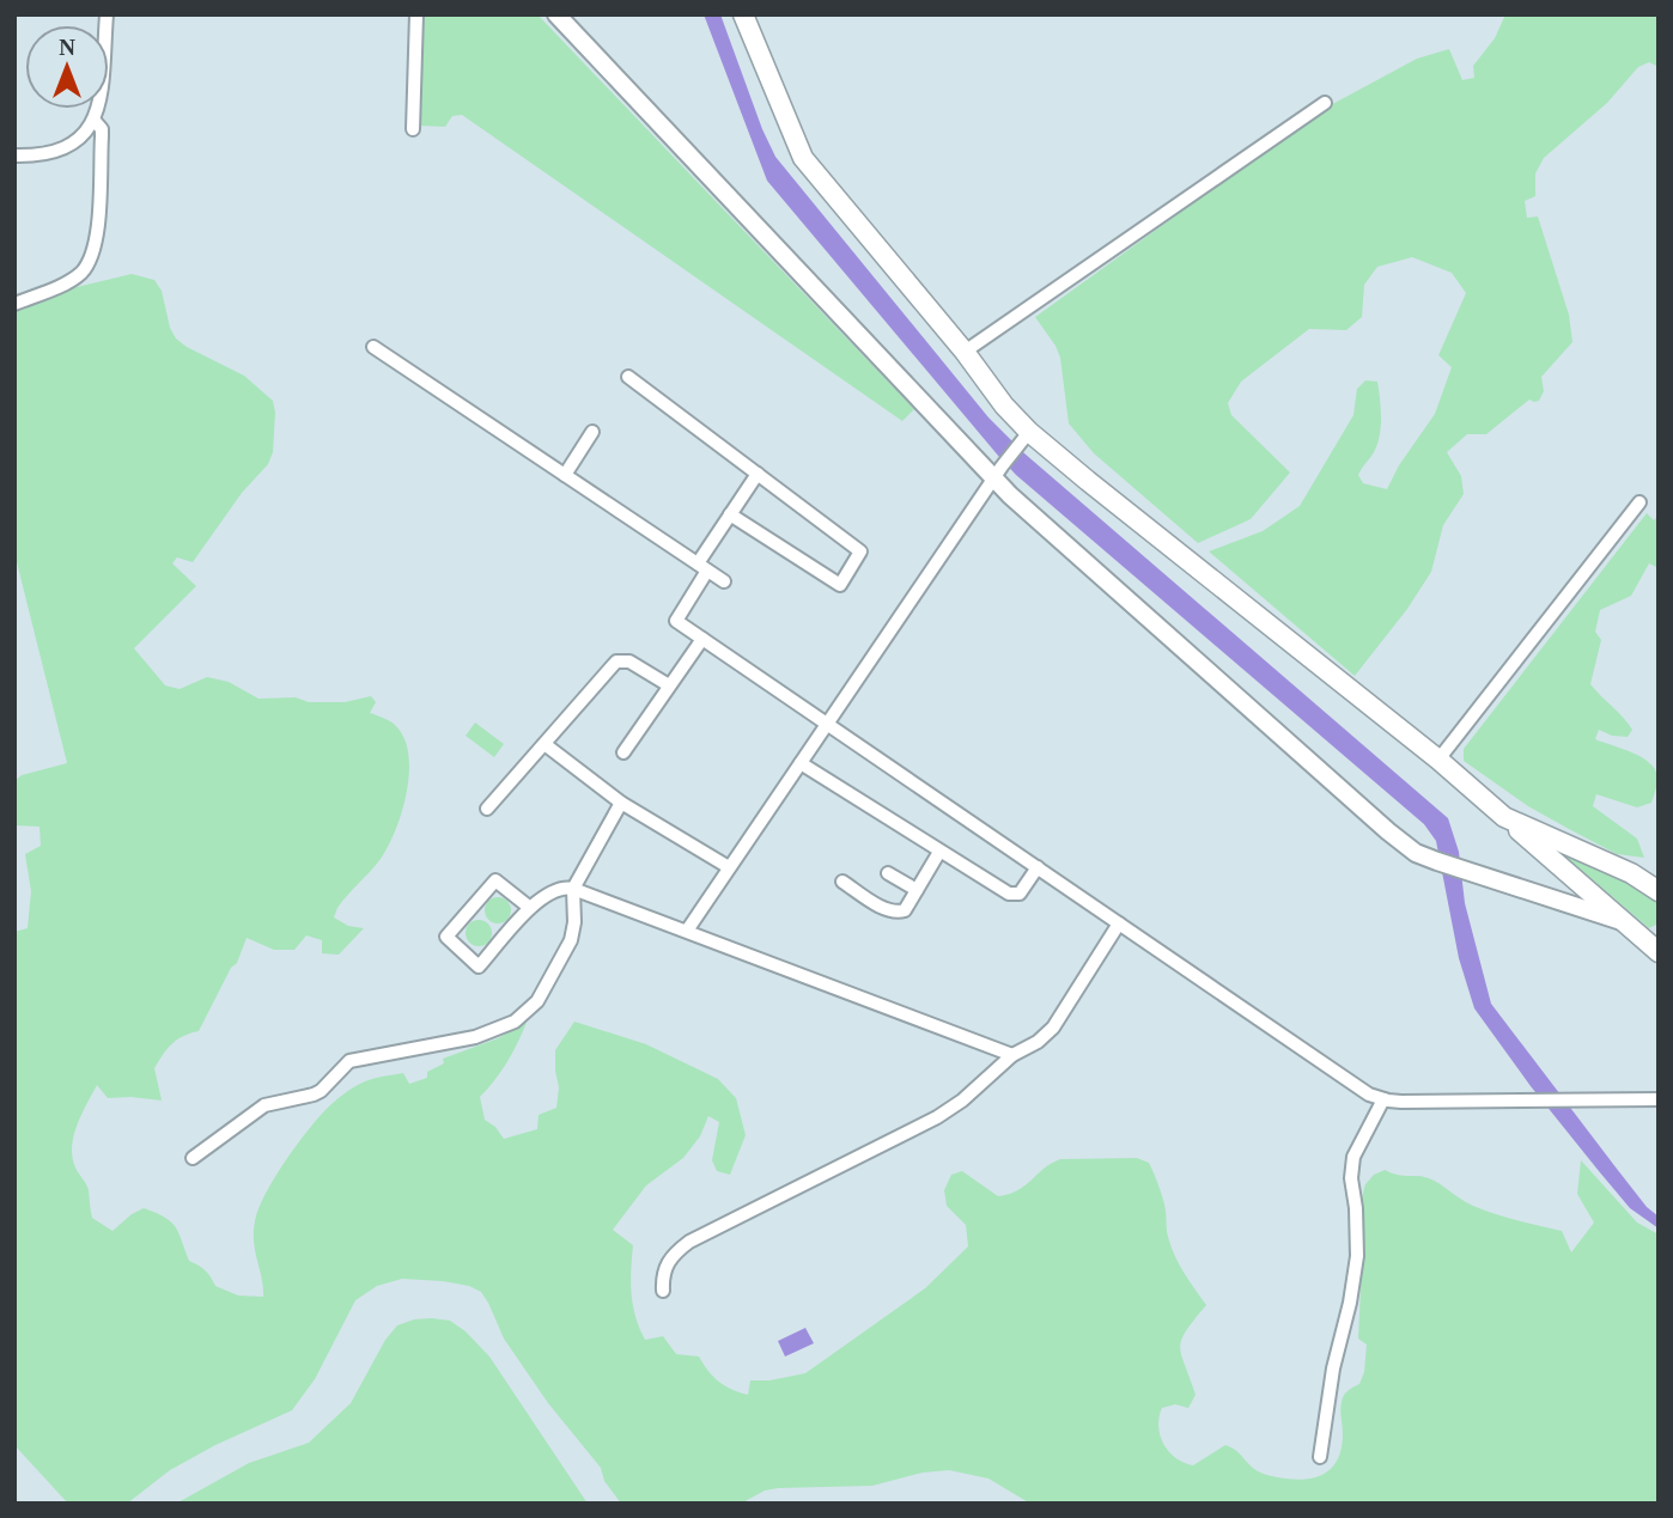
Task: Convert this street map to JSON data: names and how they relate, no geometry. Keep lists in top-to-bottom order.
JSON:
{
  "north": "top"
}
